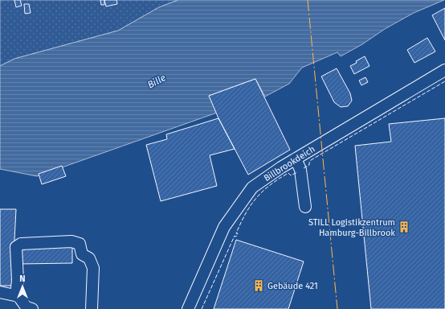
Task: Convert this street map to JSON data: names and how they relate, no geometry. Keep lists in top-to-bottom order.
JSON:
{
  "streets": {
    "street": ["Billbrookdeich"]
  },
  "water": ["Bille"],
  "places": {
    "building": ["STILL Logistikzentrum Hamburg-Billbrook", "Gebäude 421"]
  },
  "north": "top"
}
